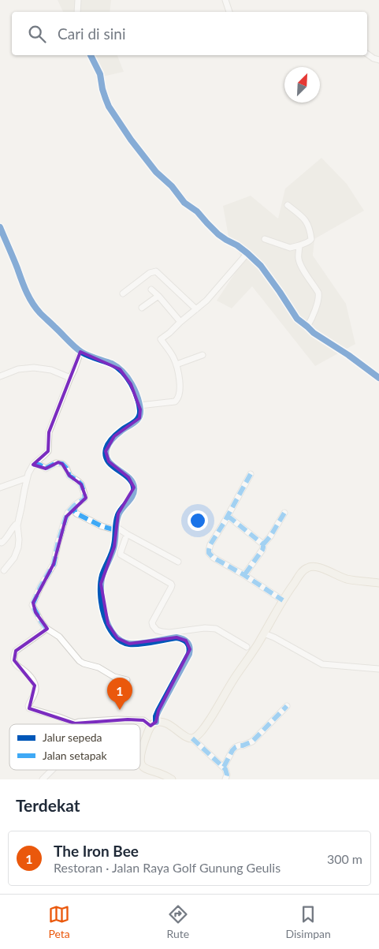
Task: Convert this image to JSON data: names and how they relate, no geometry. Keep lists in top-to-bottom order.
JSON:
{
  "legend": ["Jalur sepeda", "Jalan setapak"],
  "north": "top right",
  "page": {
    "search": "Cari di sini",
    "pins": "1",
    "heading": "Terdekat",
    "list": [
      {
        "mark": "1",
        "name": "The Iron Bee",
        "note": "Restoran · Jalan Raya Golf Gunung Geulis",
        "value": "300 m"
      }
    ],
    "nav": ["Peta", "Rute", "Disimpan"]
  }
}
